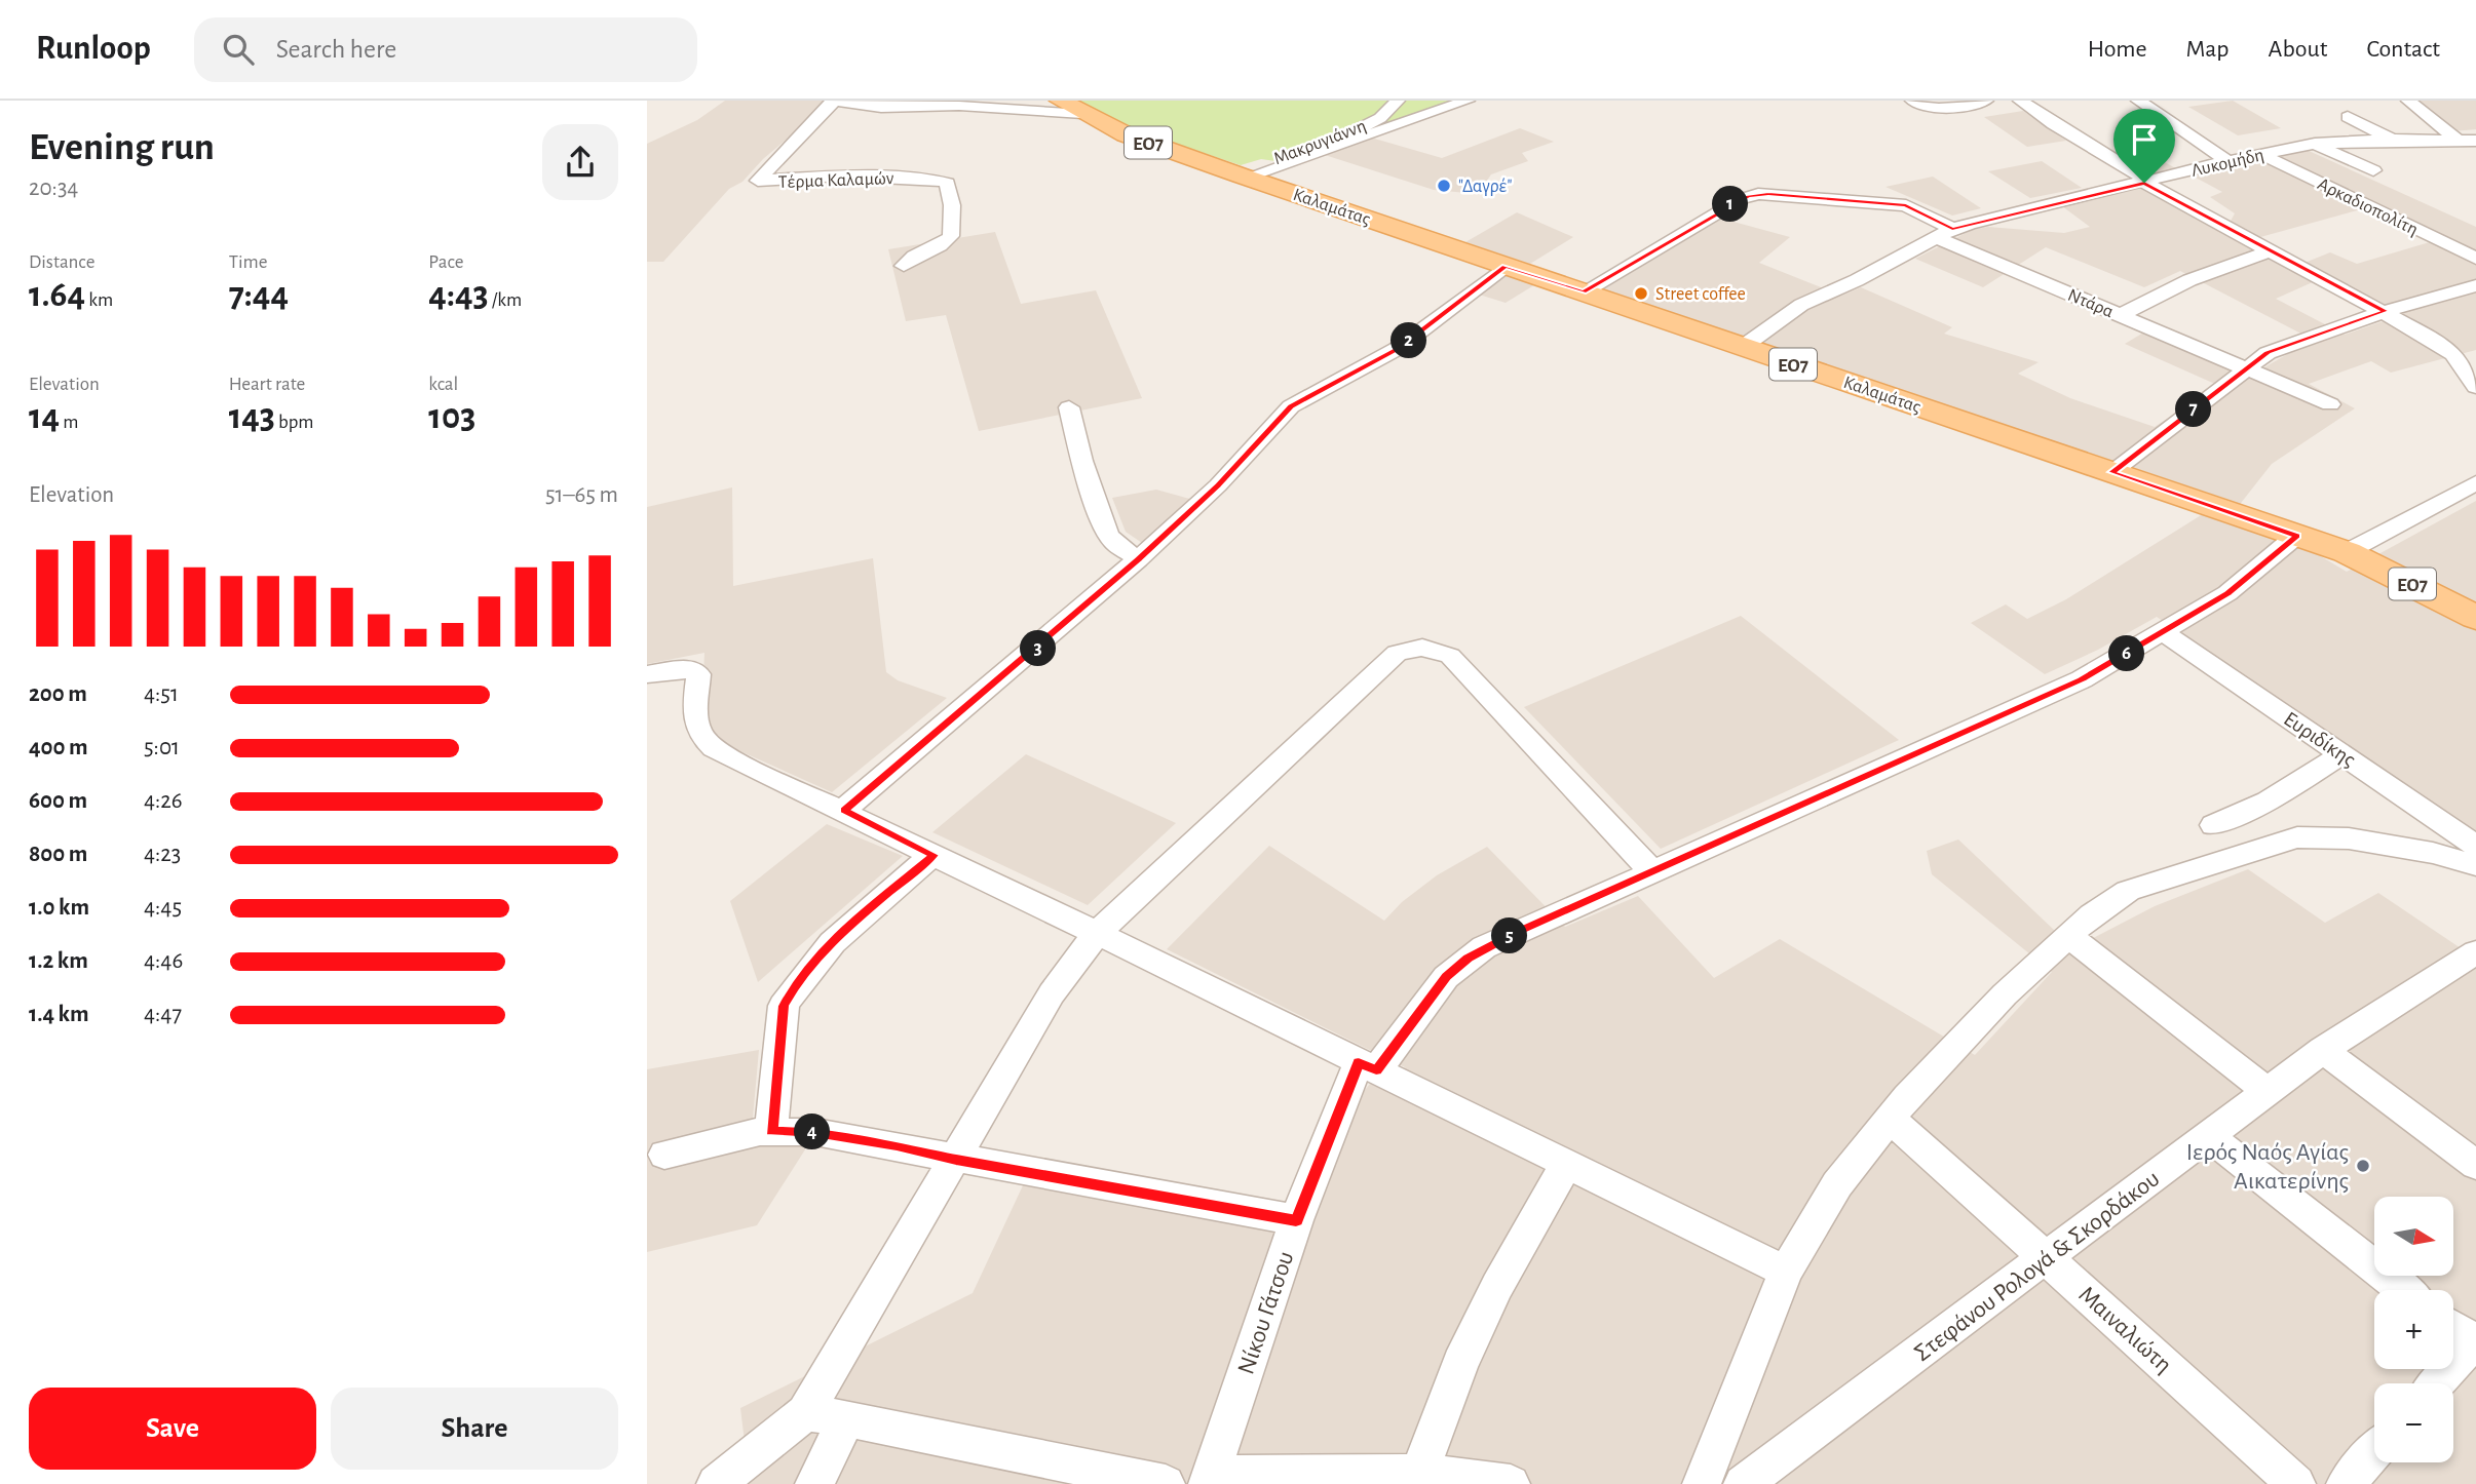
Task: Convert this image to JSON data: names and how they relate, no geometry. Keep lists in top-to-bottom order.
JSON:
{
  "streets": {
    "main road": ["ΕΟ7", "Καλαμάτας"],
    "street": [
      "Μακρυγιάννη",
      "Λυκομήδη",
      "Τέρμα Καλαμών",
      "Αρκαδιοπολίτη",
      "Ντάρα",
      "Ευριδίκης",
      "Στεφάνου Ρολογά & Σκορδάκου",
      "Νίκου Γάτσου",
      "Μαιναλιώτη"
    ]
  },
  "crossings": [
    ["Μακρυγιάννη", "ΕΟ7"],
    ["Μακρυγιάννη", "Καλαμάτας"],
    ["ΕΟ7", "Τέρμα Καλαμών"],
    ["ΕΟ7", "Καλαμάτας"],
    ["Λυκομήδη", "Καλαμάτας"],
    ["Λυκομήδη", "Αρκαδιοπολίτη"],
    ["Λυκομήδη", "Ντάρα"],
    ["Καλαμάτας", "Νίκου Γάτσου"],
    ["Ευριδίκης", "Νίκου Γάτσου"],
    ["Στεφάνου Ρολογά & Σκορδάκου", "Μαιναλιώτη"]
  ],
  "places": ["\"Δαγρέ\"", "Street coffee", "Ιερός Ναός Αγίας Αικατερίνης"],
  "north": "right",
  "page": {
    "header": "Runloop",
    "search": "Search here",
    "nav": [
      "Home",
      "Map",
      "About",
      "Contact"
    ],
    "heading": ["Evening run", "20:34"],
    "pins": [
      "1",
      "2",
      "7",
      "3",
      "6",
      "5",
      "4"
    ],
    "stats": [
      ["Distance", "1.64 km"],
      ["Time", "7:44"],
      ["Pace", "4:43 /km"],
      ["Elevation", "14 m"],
      ["Heart rate", "143 bpm"],
      ["kcal", "103"]
    ],
    "chart": ["Elevation", "51–65 m"],
    "list": [
      {
        "name": "200 m",
        "note": "4:51"
      },
      {
        "name": "400 m",
        "note": "5:01"
      },
      {
        "name": "600 m",
        "note": "4:26"
      },
      {
        "name": "800 m",
        "note": "4:23"
      },
      {
        "name": "1.0 km",
        "note": "4:45"
      },
      {
        "name": "1.2 km",
        "note": "4:46"
      },
      {
        "name": "1.4 km",
        "note": "4:47"
      }
    ],
    "map_buttons": ["+", "−"],
    "buttons": ["Save", "Share"]
  }
}
